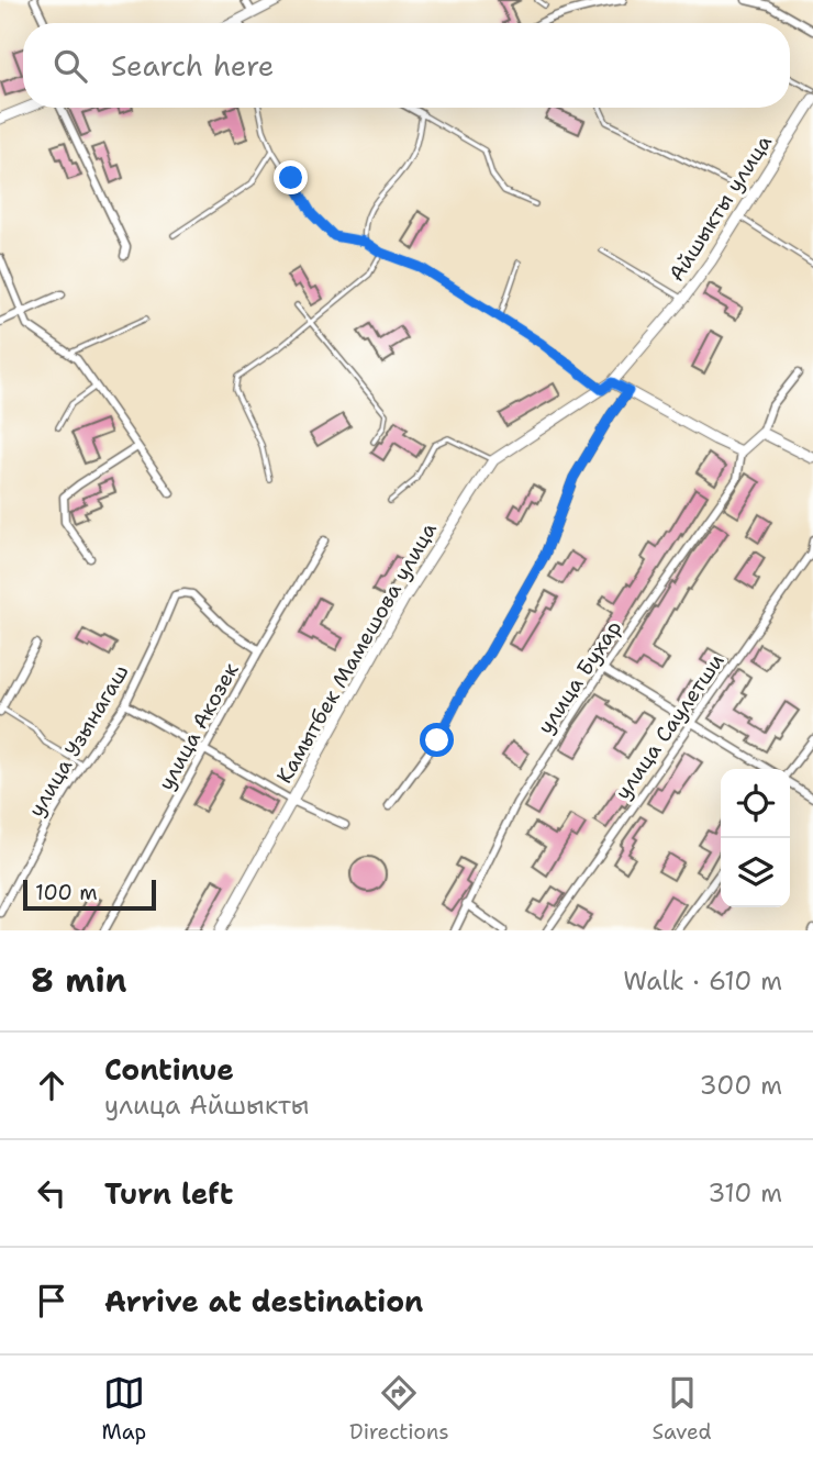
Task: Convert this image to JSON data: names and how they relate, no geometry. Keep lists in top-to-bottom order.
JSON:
{
  "streets": {
    "street": [
      "Айшыкты улица",
      "Камытбек Мамешова улица",
      "улица Бухар",
      "улица Акозек",
      "улица Саулетши",
      "улица Узынагаш"
    ]
  },
  "crossings": [
    ["Айшыкты улица", "Камытбек Мамешова улица"],
    ["улица Акозек", "улица Узынагаш"]
  ],
  "scale_bar": "100 m",
  "page": {
    "search": "Search here",
    "scale": "100 m",
    "heading": ["8 min", "Walk · 610 m"],
    "list": [
      ["Continue", "улица Айшыкты", "300 m"],
      ["Turn left", "310 m"],
      "Arrive at destination"
    ],
    "nav": ["Map", "Directions", "Saved"]
  }
}
